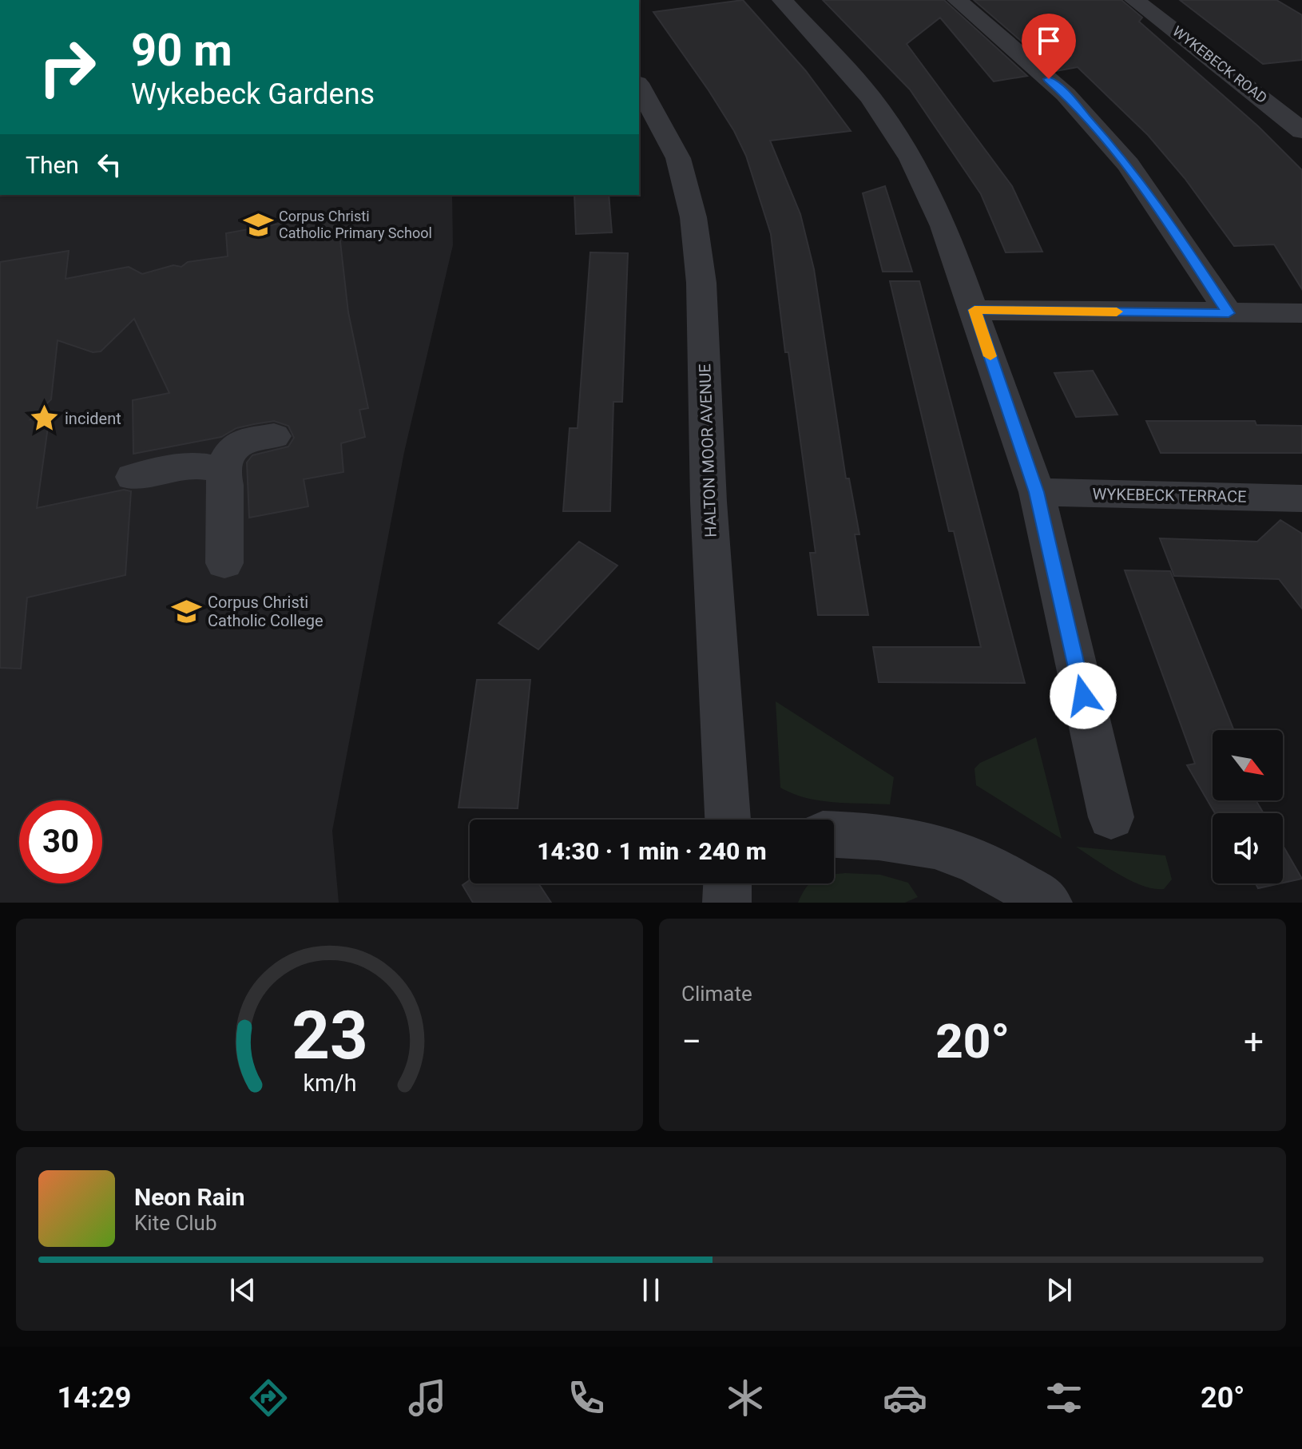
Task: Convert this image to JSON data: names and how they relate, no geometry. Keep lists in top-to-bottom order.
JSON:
{
  "streets": {
    "street": ["WYKEBECK ROAD", "HALTON MOOR AVENUE", "WYKEBECK TERRACE"]
  },
  "places": {
    "school or university": ["Corpus Christi Catholic Primary School", "Corpus Christi Catholic College"],
    "place": ["incident"]
  },
  "north": "bottom right",
  "page": {
    "turn": ["90 m", "Wykebeck Gardens"],
    "then": "Then",
    "limit": "30",
    "trip": "14:30 · 1 min · 240 m",
    "tile": "Climate",
    "heat": ["−", "20°", "+"],
    "song": ["Neon Rain", "Kite Club"],
    "tabs": ["14:29", "20°"],
    "gauge": ["23", "km/h"]
  }
}
